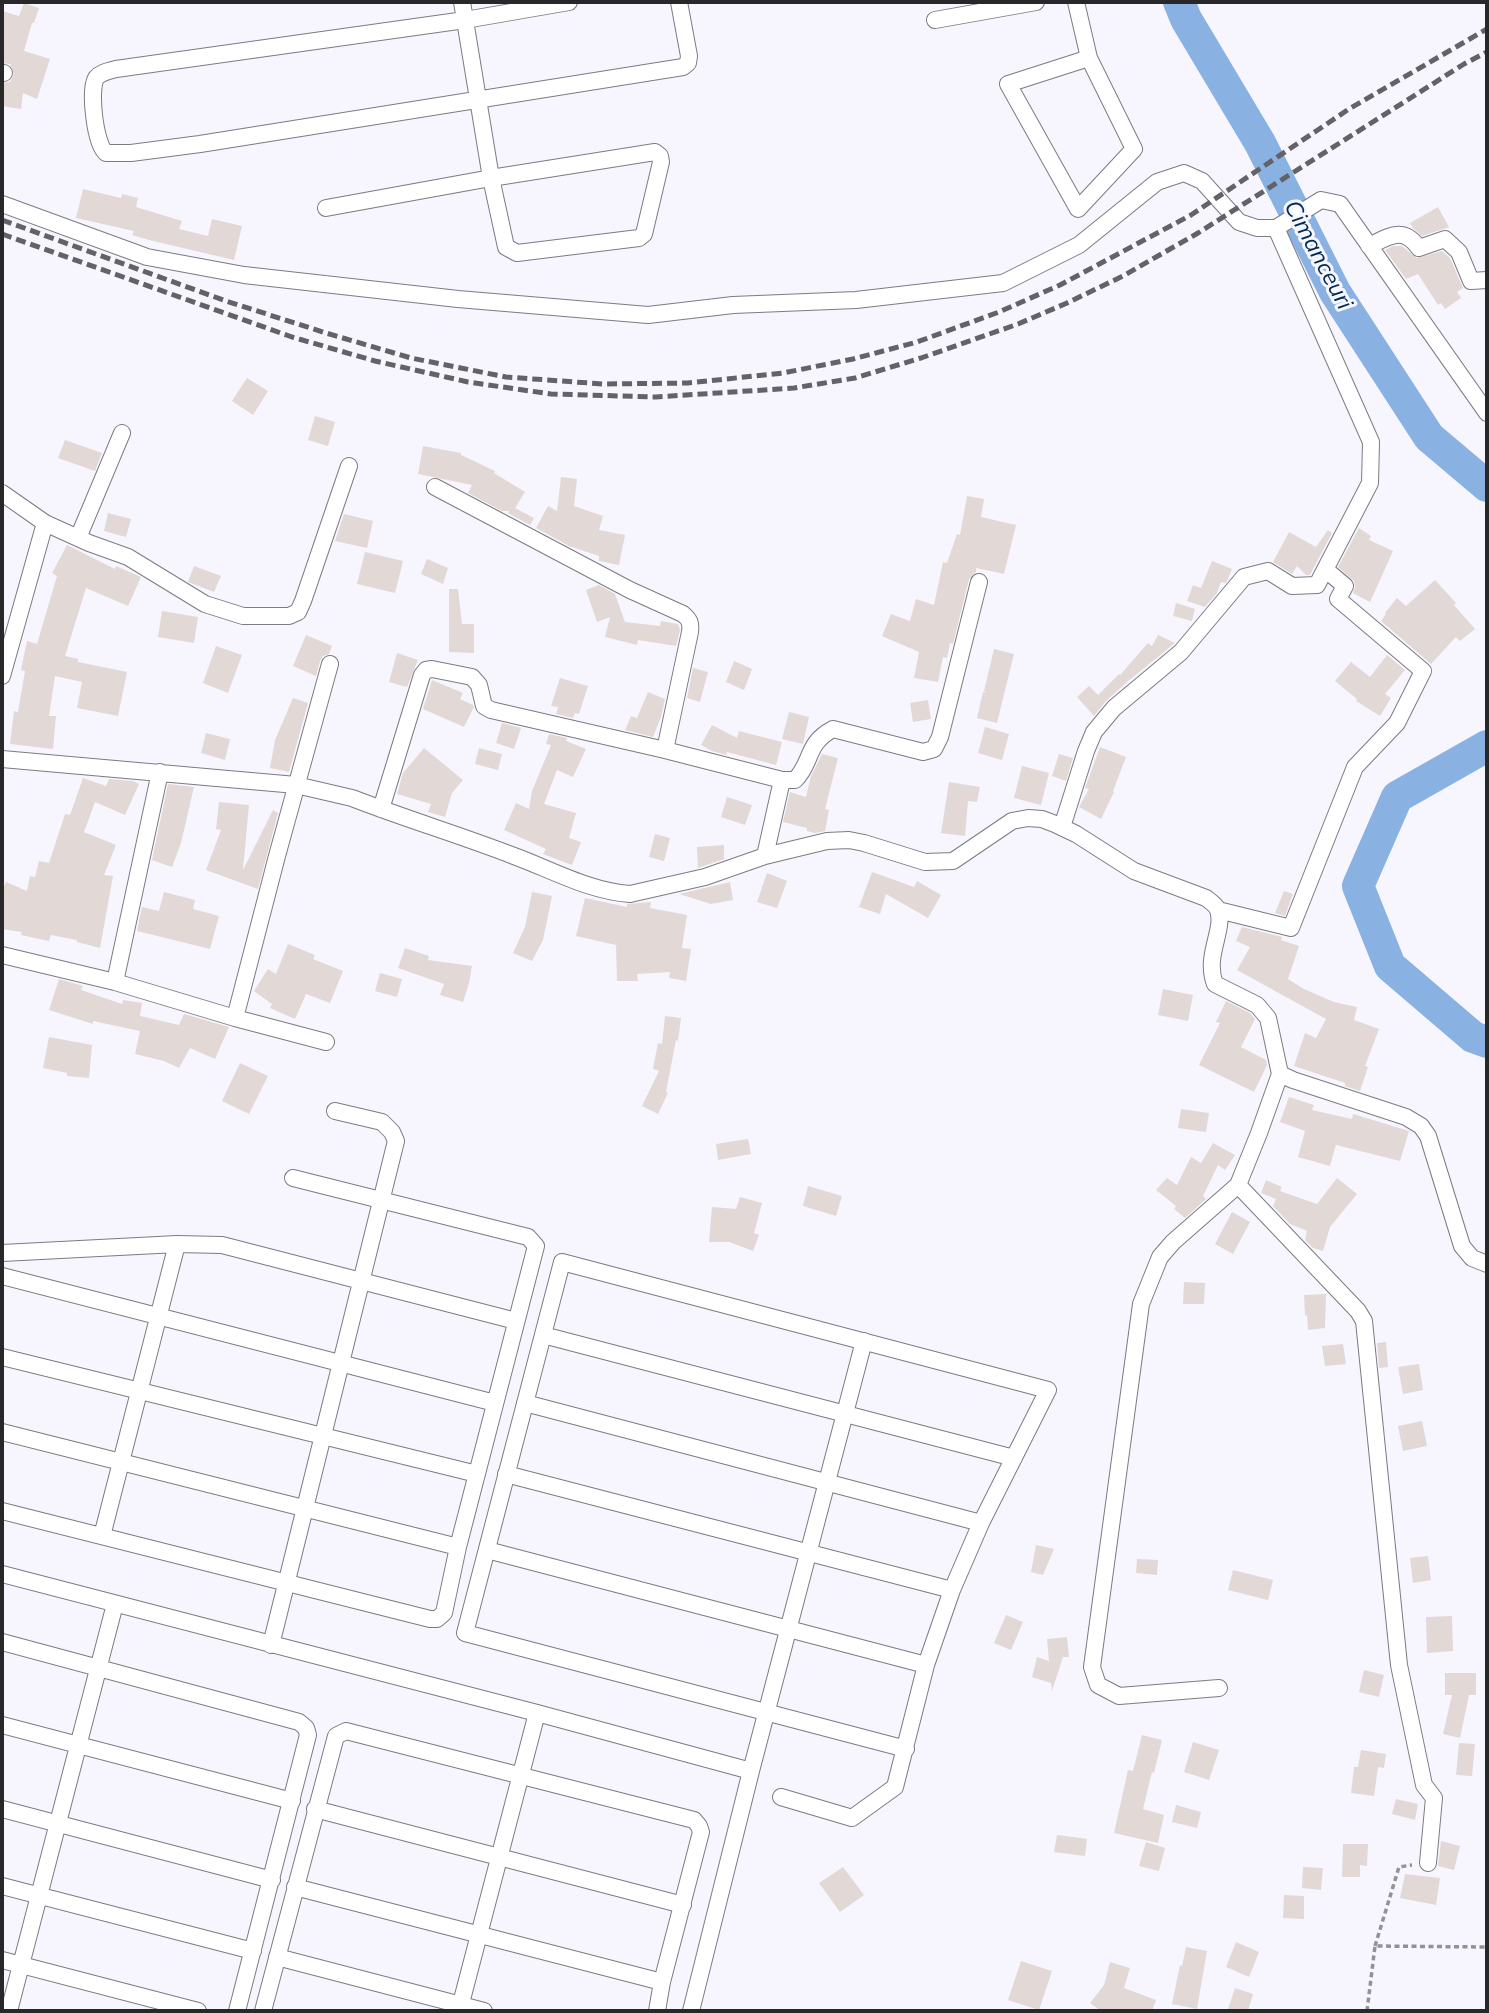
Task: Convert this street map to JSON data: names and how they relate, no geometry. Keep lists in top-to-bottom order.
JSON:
{
  "water": ["Cimanceuri"]
}
